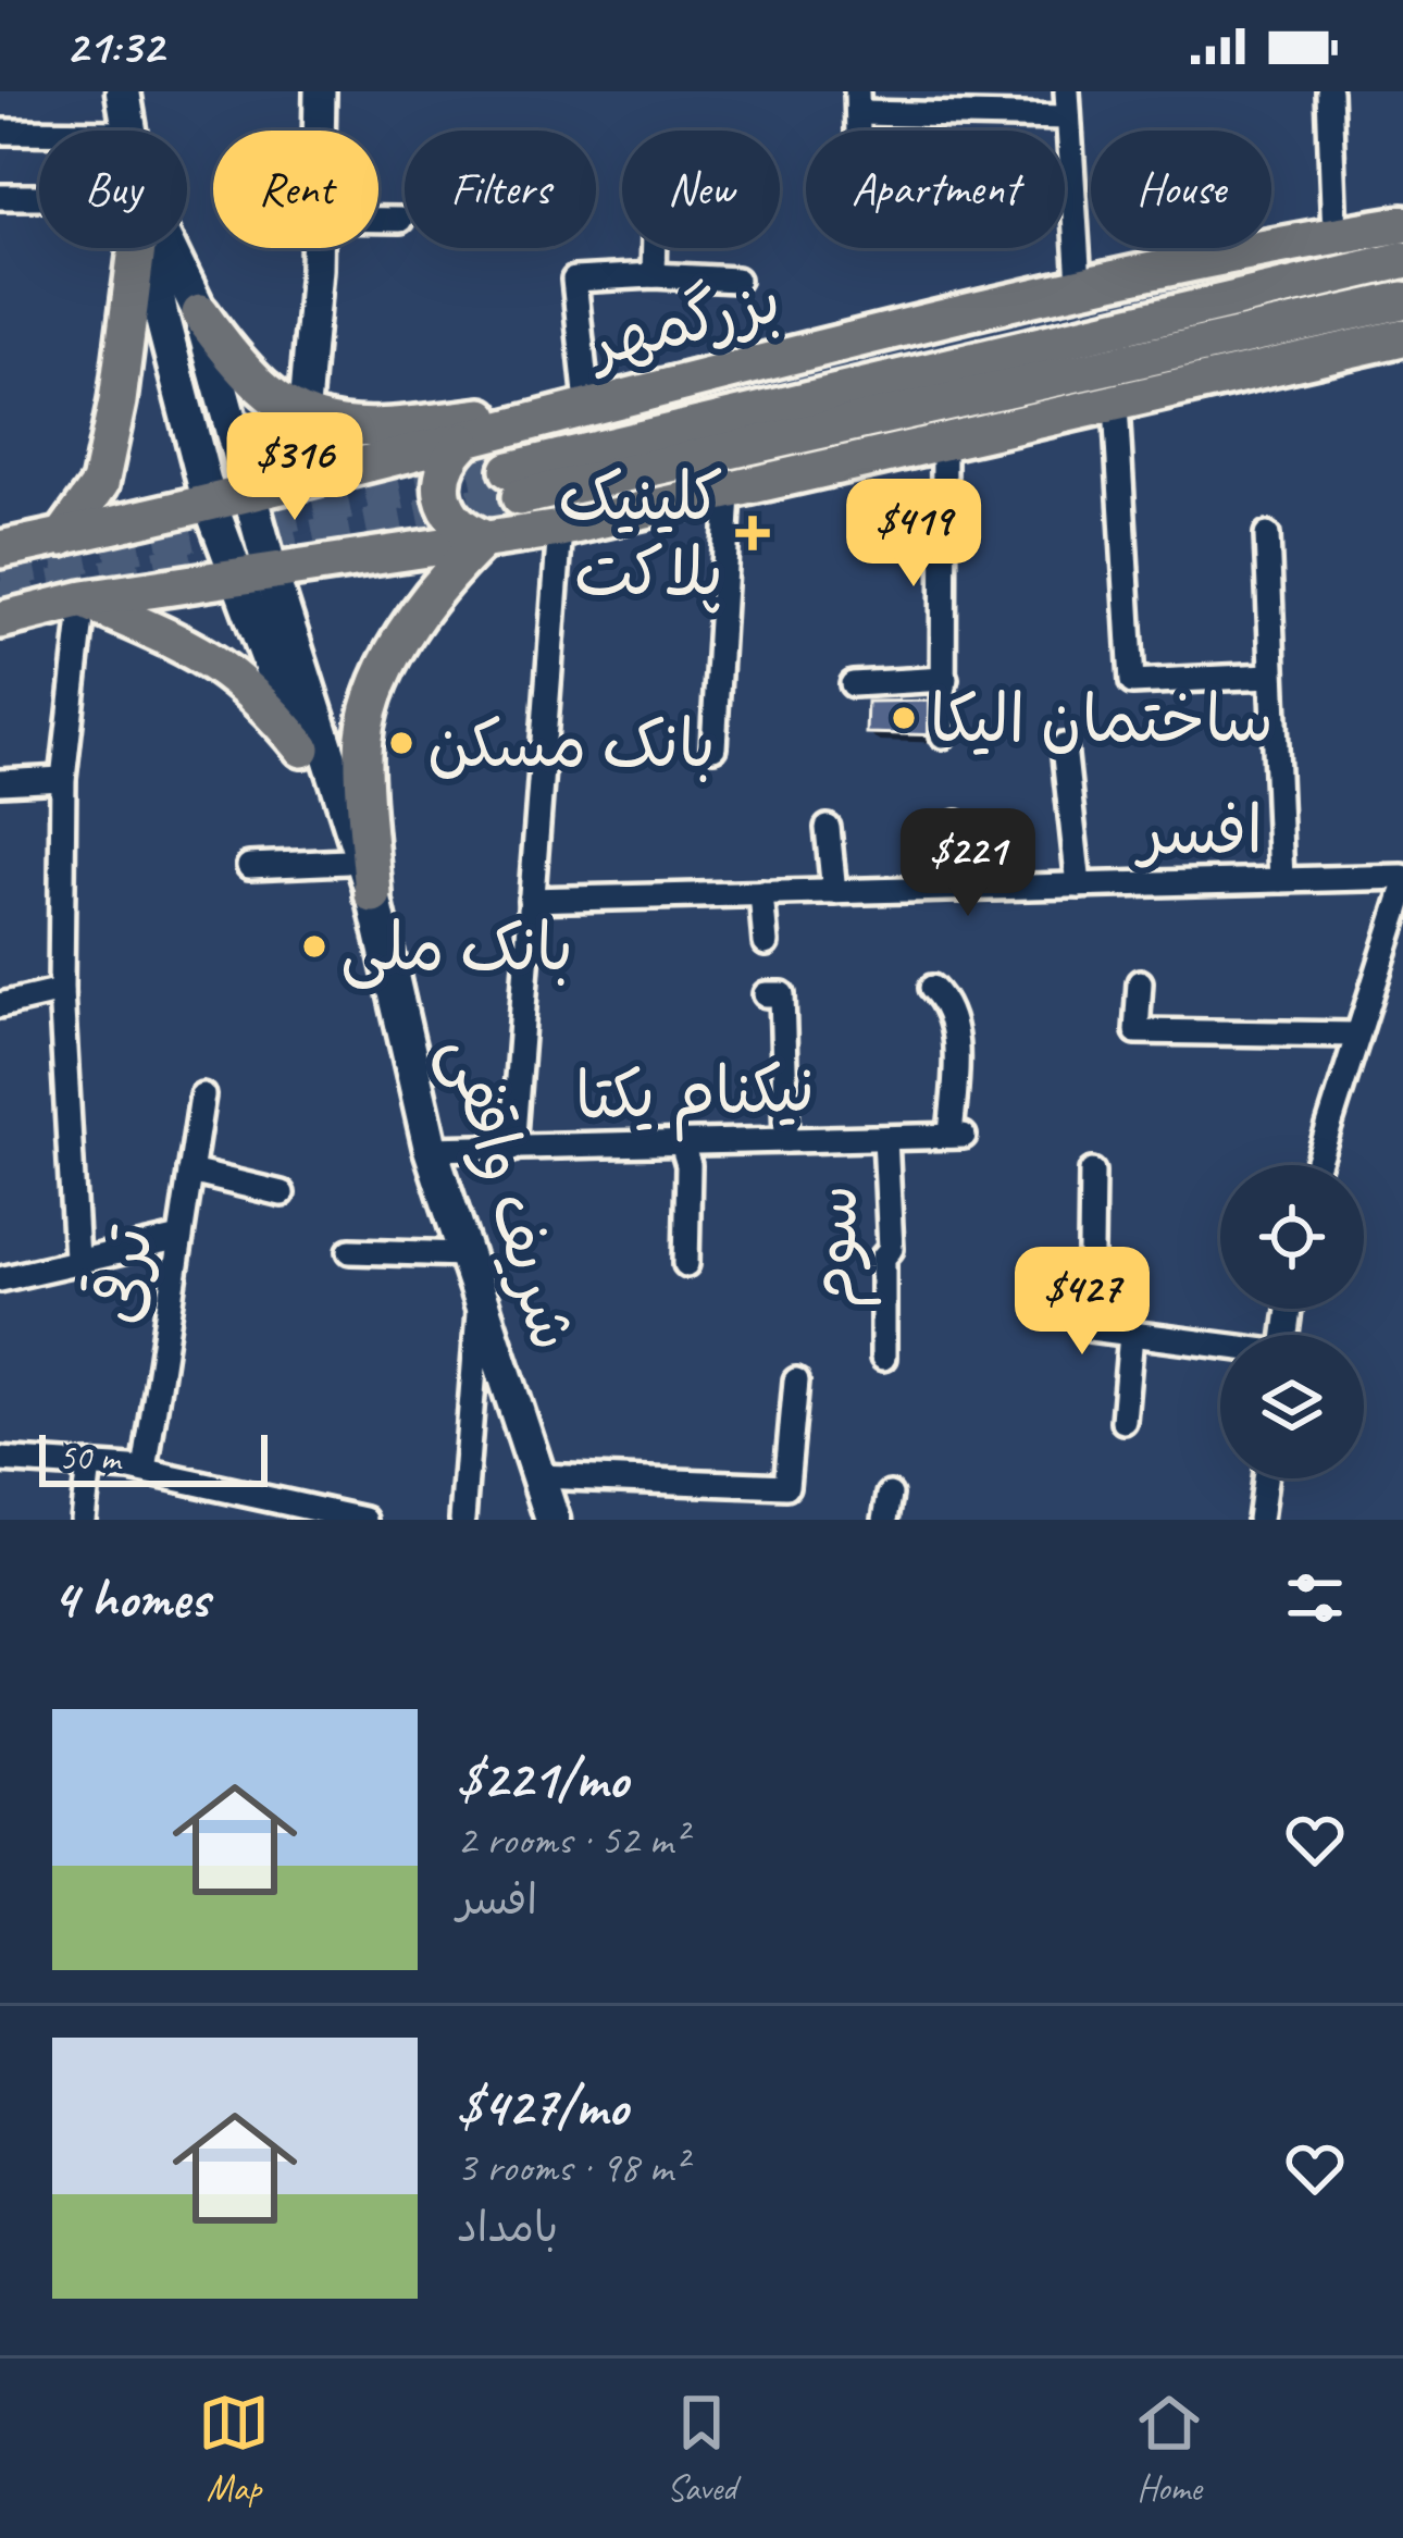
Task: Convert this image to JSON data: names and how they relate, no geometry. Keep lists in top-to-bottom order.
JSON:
{
  "streets": {
    "main road": ["بزرگمهر", "شریف واقفی"],
    "street": [
      "افسر",
      "نیکنام یکتا",
      "سوم",
      "ترقی"
    ]
  },
  "crossings": [
    ["بزرگمهر", "شریف واقفی"],
    ["نیکنام یکتا", "شریف واقفی"],
    ["نیکنام یکتا", "سوم"]
  ],
  "places": {
    "health": ["کلینیک پلاکت"],
    "other": ["ساختمان الیکا", "بانک مسکن", "بانک ملی"]
  },
  "scale_bar": "50 m",
  "page": {
    "status": "21:32",
    "chip": [
      "Buy",
      "Rent",
      "Filters",
      "New",
      "Apartment",
      "House"
    ],
    "price": [
      "$316",
      "$419",
      "$221",
      "$427"
    ],
    "scale": "50 m",
    "heading": "4 homes",
    "list": [
      {
        "name": "$221/mo",
        "note": "2 rooms · 52 m² · افسر"
      },
      {
        "name": "$427/mo",
        "note": "3 rooms · 98 m² · بامداد"
      }
    ],
    "tabs": ["Map", "Saved", "Home"]
  }
}
